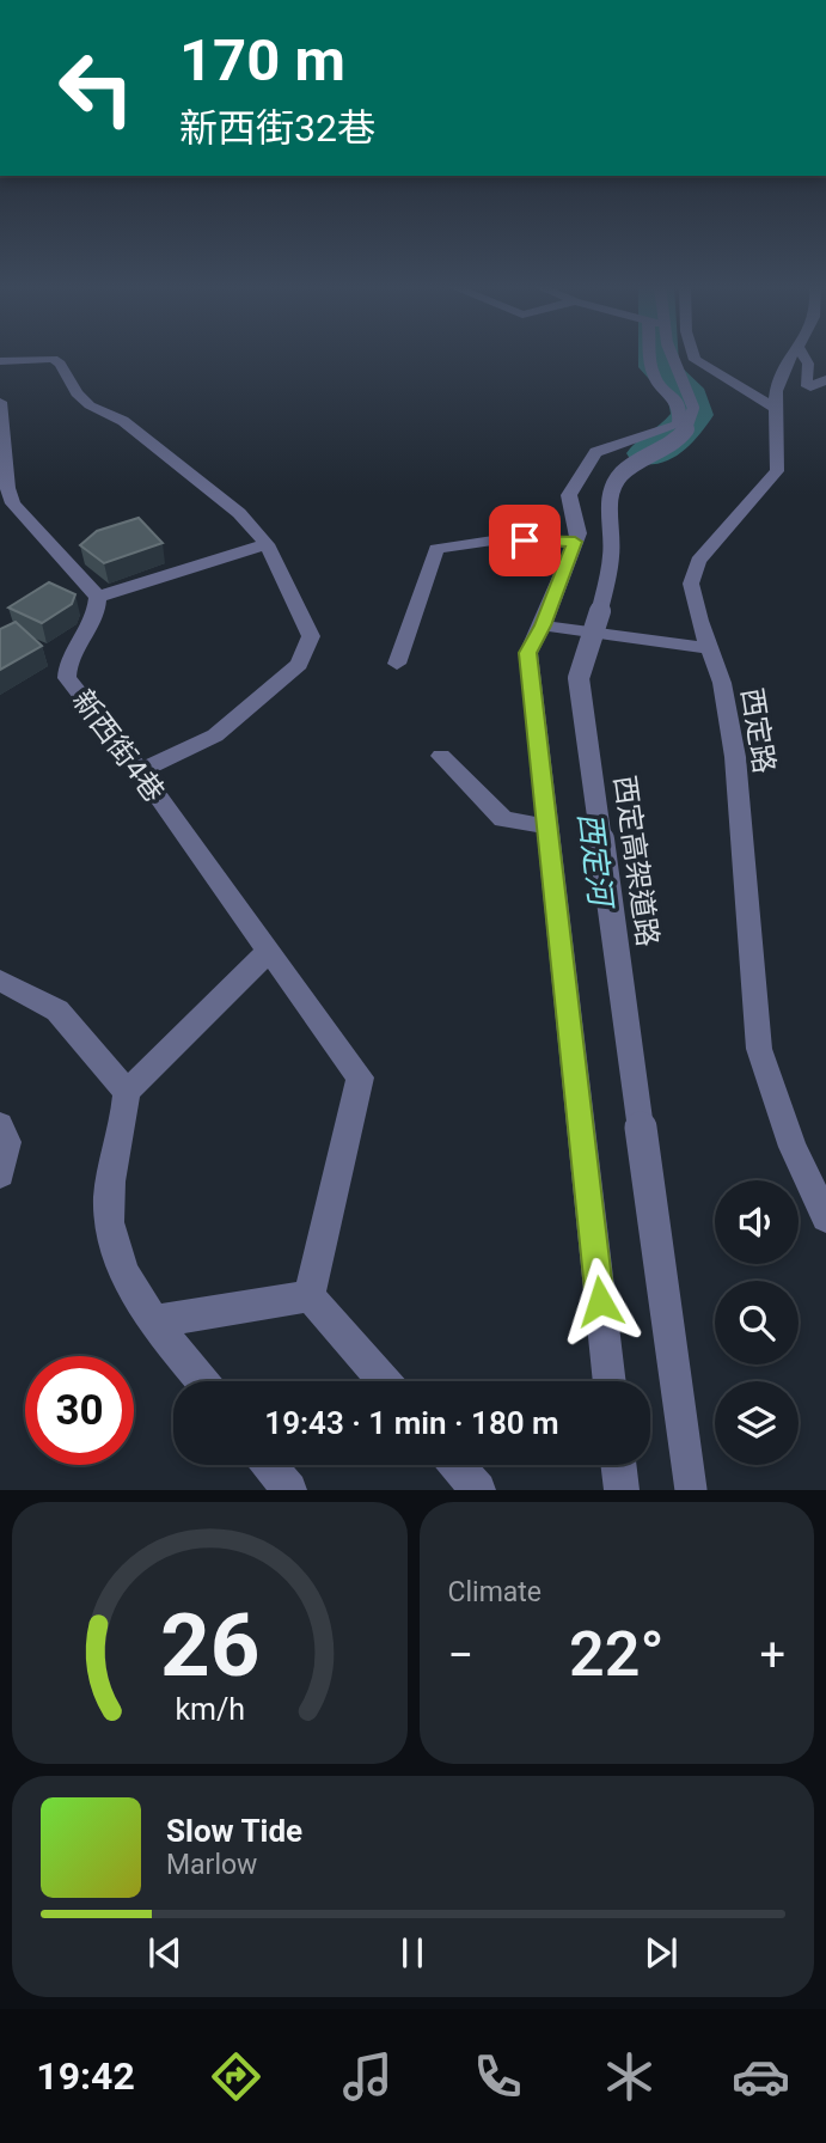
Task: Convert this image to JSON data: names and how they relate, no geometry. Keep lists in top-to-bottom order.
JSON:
{
  "streets": {
    "street": ["西定路", "新西街4巷", "西定高架道路"]
  },
  "water": ["西定河"],
  "page": {
    "turn": ["170 m", "新西街32巷"],
    "limit": "30",
    "trip": "19:43 · 1 min · 180 m",
    "tile": "Climate",
    "heat": ["−", "22°", "+"],
    "song": ["Slow Tide", "Marlow"],
    "tabs": "19:42",
    "gauge": ["26", "km/h"]
  }
}
